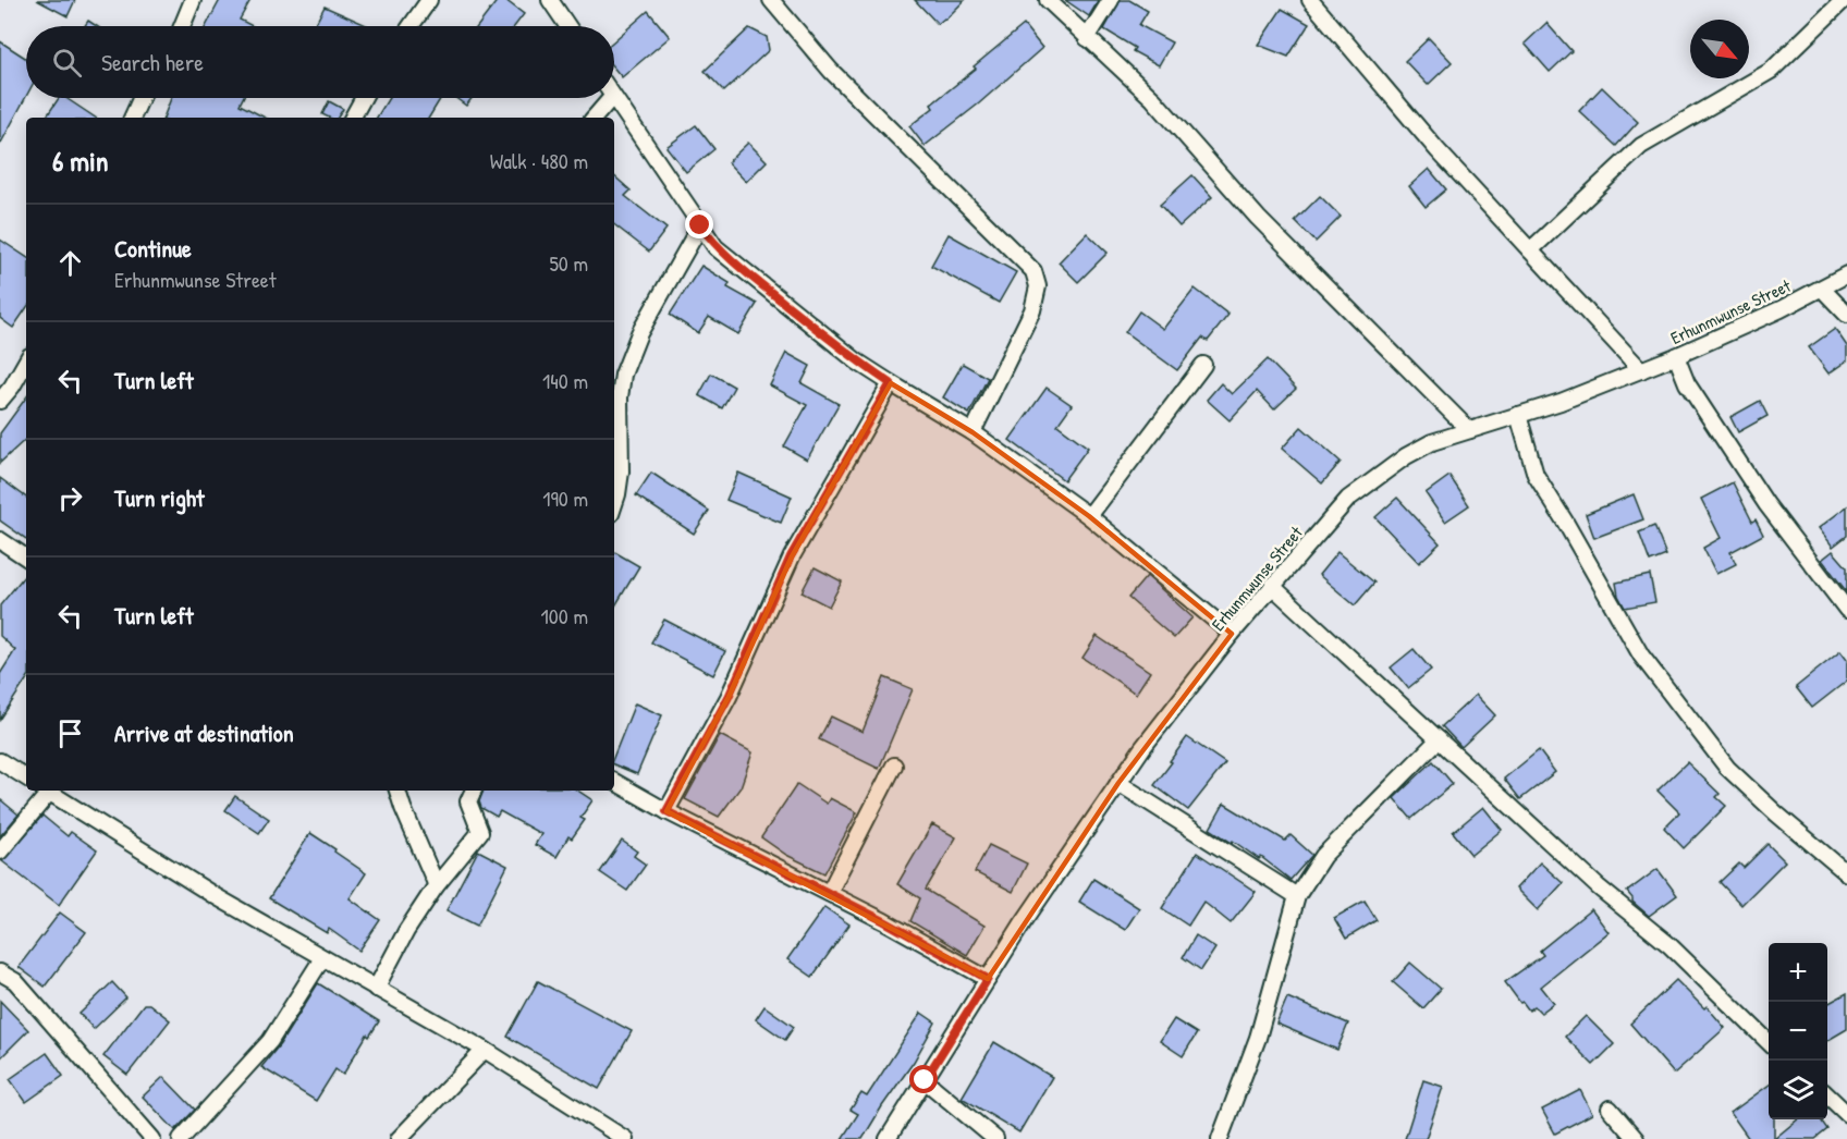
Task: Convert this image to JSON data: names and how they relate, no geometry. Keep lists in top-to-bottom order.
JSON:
{
  "streets": {
    "street": ["Erhunmwunse Street"]
  },
  "north": "bottom right",
  "page": {
    "search": "Search here",
    "heading": ["6 min", "Walk · 480 m"],
    "list": [
      ["Continue", "Erhunmwunse Street", "50 m"],
      ["Turn left", "140 m"],
      ["Turn right", "190 m"],
      ["Turn left", "100 m"],
      "Arrive at destination"
    ],
    "map_buttons": ["+", "−"]
  }
}
